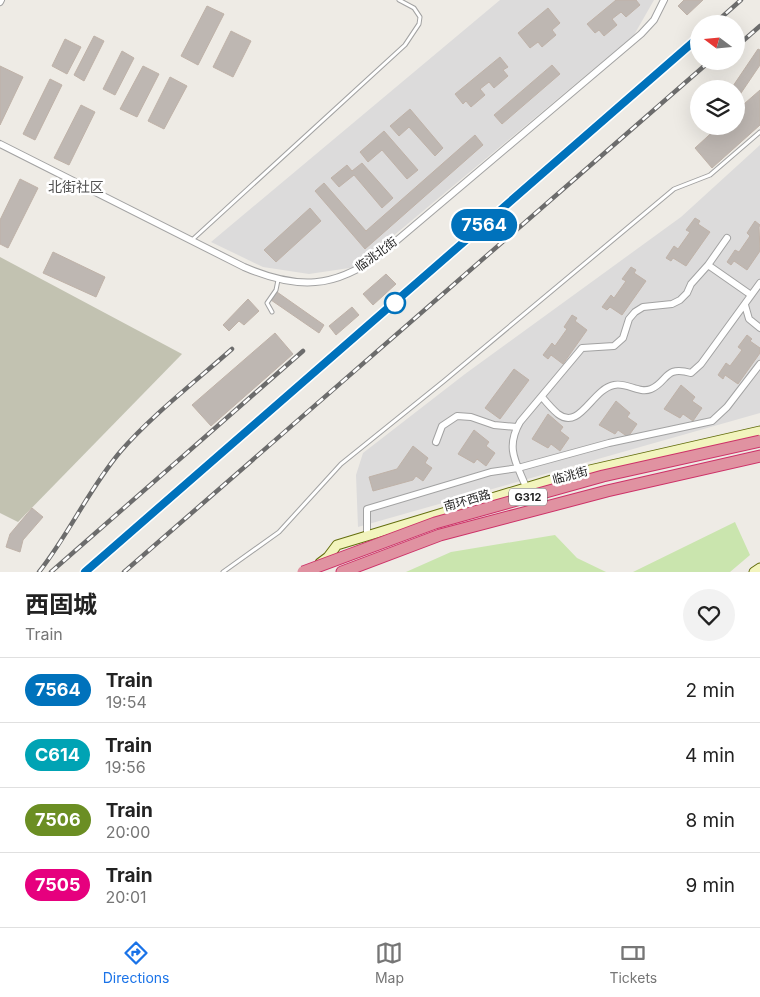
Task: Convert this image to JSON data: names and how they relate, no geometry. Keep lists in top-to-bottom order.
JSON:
{
  "streets": {
    "highway": ["G312", "南环西路"],
    "street": ["临洮北街", "临洮街"]
  },
  "districts": ["北街社区"],
  "north": "left",
  "page": {
    "on_map": "7564",
    "heading": ["西固城", "Train"],
    "list": [
      {
        "mark": "7564",
        "name": "Train",
        "note": "19:54",
        "value": "2 min"
      },
      {
        "mark": "C614",
        "name": "Train",
        "note": "19:56",
        "value": "4 min"
      },
      {
        "mark": "7506",
        "name": "Train",
        "note": "20:00",
        "value": "8 min"
      },
      {
        "mark": "7505",
        "name": "Train",
        "note": "20:01",
        "value": "9 min"
      }
    ],
    "tabs": ["Directions", "Map", "Tickets"]
  }
}
